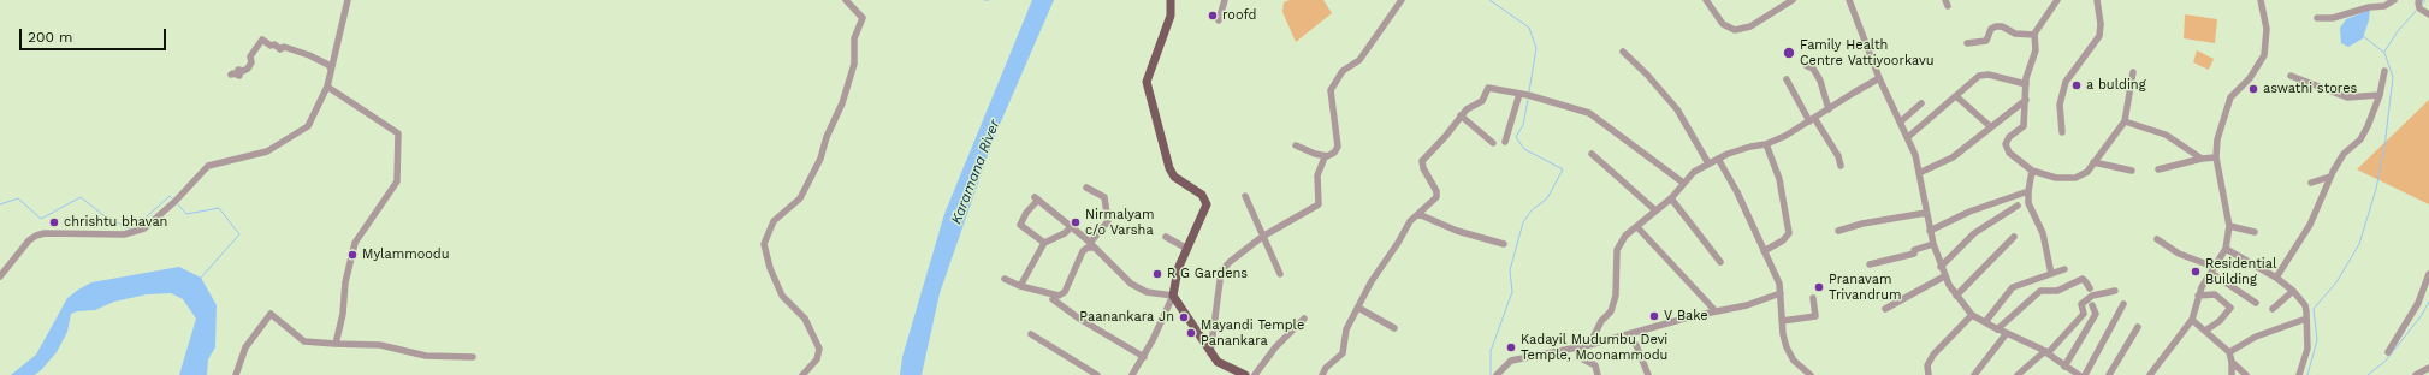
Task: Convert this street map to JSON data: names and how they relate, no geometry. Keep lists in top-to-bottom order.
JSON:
{
  "water": ["Karamana River"],
  "places": [
    "roofd",
    "Family Health Centre Vattiyoorkavu",
    "a bulding",
    "aswathi stores",
    "chrishtu bhavan",
    "Nirmalyam c/o Varsha",
    "Mylammoodu",
    "Residential Building",
    "R G Gardens",
    "Pranavam Trivandrum",
    "V Bake",
    "Paanankara Jn",
    "Mayandi Temple Panankara",
    "Kadayil Mudumbu Devi Temple, Moonammodu"
  ],
  "scale_bar": "200 m"
}
